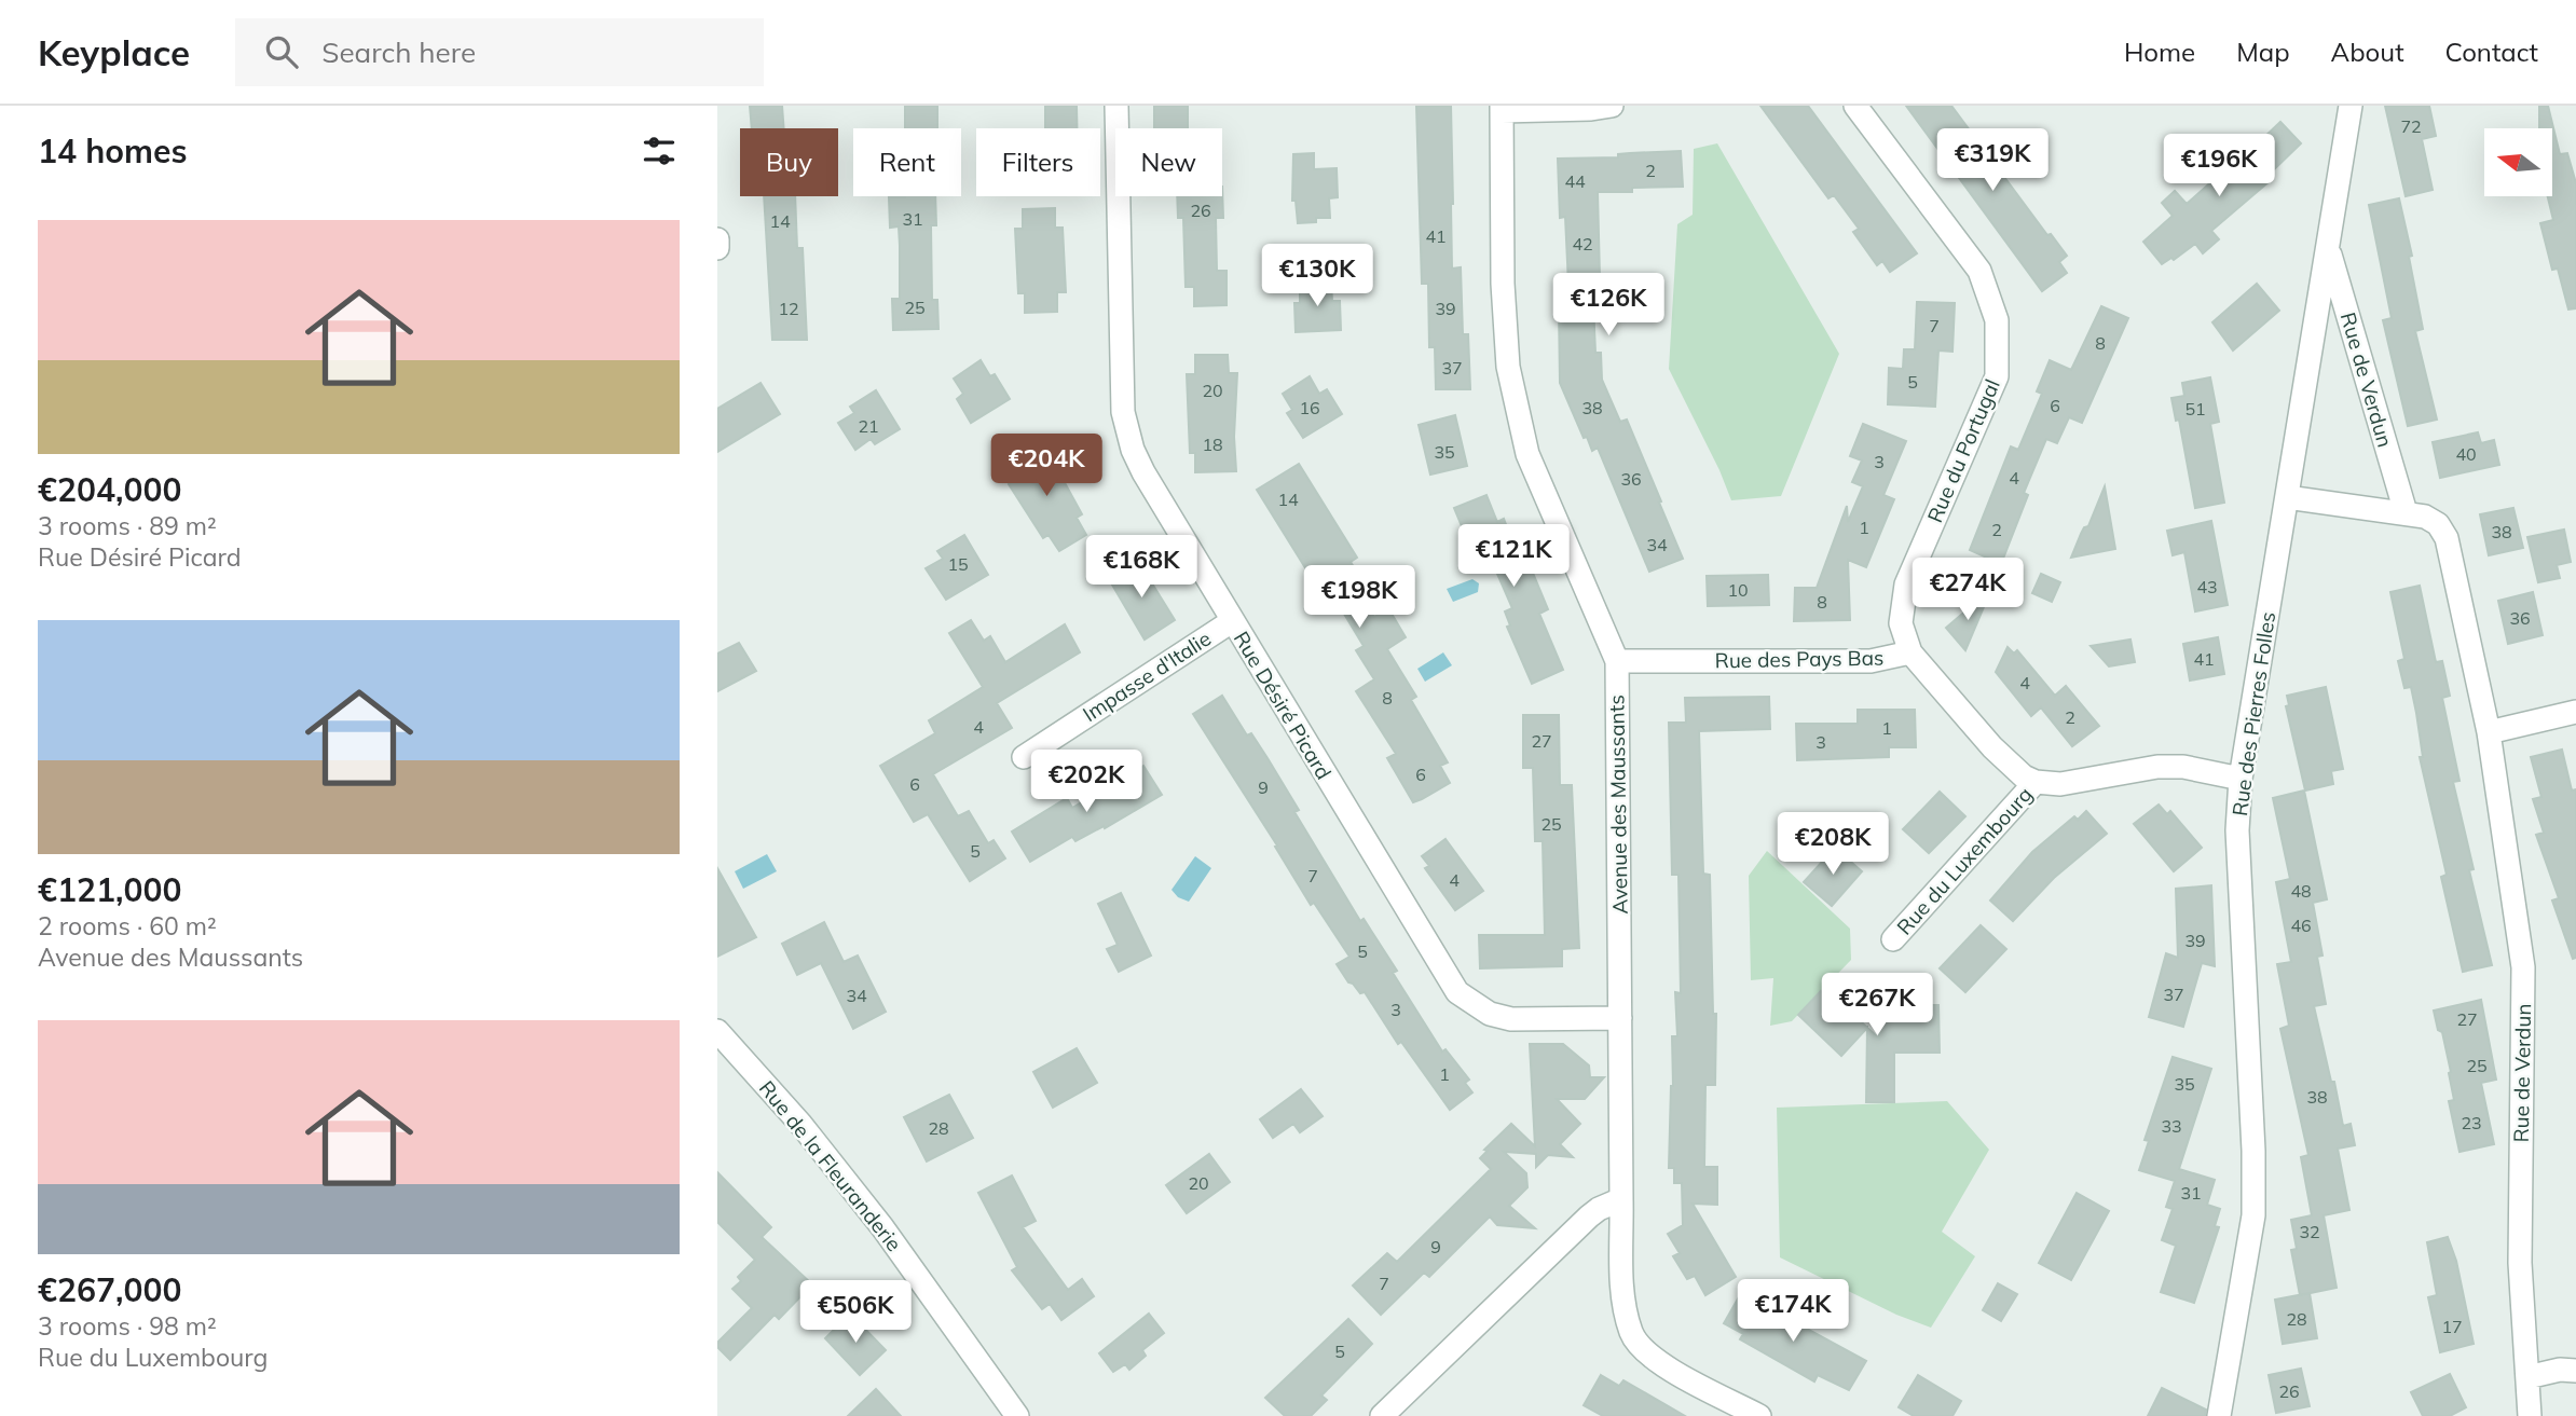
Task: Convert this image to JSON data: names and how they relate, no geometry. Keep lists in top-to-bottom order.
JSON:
{
  "streets": {
    "street": [
      "Rue de Verdun",
      "Rue du Portugal",
      "Rue des Pays Bas",
      "Impasse d'Italie",
      "Rue Désiré Picard",
      "Rue des Pierres Folles",
      "Avenue des Maussants",
      "Rue du Luxembourg",
      "Rue de la Fleuranderie"
    ]
  },
  "crossings": [
    ["Rue de Verdun", "Rue des Pierres Folles"],
    ["Rue du Portugal", "Rue des Pays Bas"],
    ["Rue des Pays Bas", "Avenue des Maussants"],
    ["Rue des Pays Bas", "Rue du Luxembourg"],
    ["Impasse d'Italie", "Rue Désiré Picard"],
    ["Rue Désiré Picard", "Avenue des Maussants"]
  ],
  "house_numbers": [
    "72",
    "2",
    "44",
    "26",
    "31",
    "14",
    "41",
    "42",
    "25",
    "12",
    "39",
    "7",
    "8",
    "37",
    "5",
    "20",
    "6",
    "16",
    "38",
    "51",
    "21",
    "18",
    "35",
    "40",
    "3",
    "4",
    "36",
    "14",
    "1",
    "2",
    "38",
    "34",
    "15",
    "43",
    "10",
    "8",
    "36",
    "41",
    "4",
    "8",
    "2",
    "4",
    "1",
    "27",
    "3",
    "6",
    "6",
    "9",
    "25",
    "5",
    "7",
    "4",
    "48",
    "46",
    "39",
    "5",
    "37",
    "34",
    "3",
    "27",
    "25",
    "1",
    "35",
    "38",
    "23",
    "33",
    "28",
    "20",
    "31",
    "32",
    "9",
    "7",
    "28",
    "17",
    "5",
    "26"
  ],
  "north": "left",
  "page": {
    "header": "Keyplace",
    "search": "Search here",
    "nav": [
      "Home",
      "Map",
      "About",
      "Contact"
    ],
    "heading": "14 homes",
    "price": [
      "€319K",
      "€196K",
      "€130K",
      "€126K",
      "€204K",
      "€121K",
      "€168K",
      "€274K",
      "€198K",
      "€202K",
      "€208K",
      "€267K",
      "€174K",
      "€506K"
    ],
    "chip": [
      "Buy",
      "Rent",
      "Filters",
      "New"
    ],
    "list": [
      {
        "name": "€204,000",
        "note": "3 rooms · 89 m² · Rue Désiré Picard"
      },
      {
        "name": "€121,000",
        "note": "2 rooms · 60 m² · Avenue des Maussants"
      },
      {
        "name": "€267,000",
        "note": "3 rooms · 98 m² · Rue du Luxembourg"
      }
    ]
  }
}
